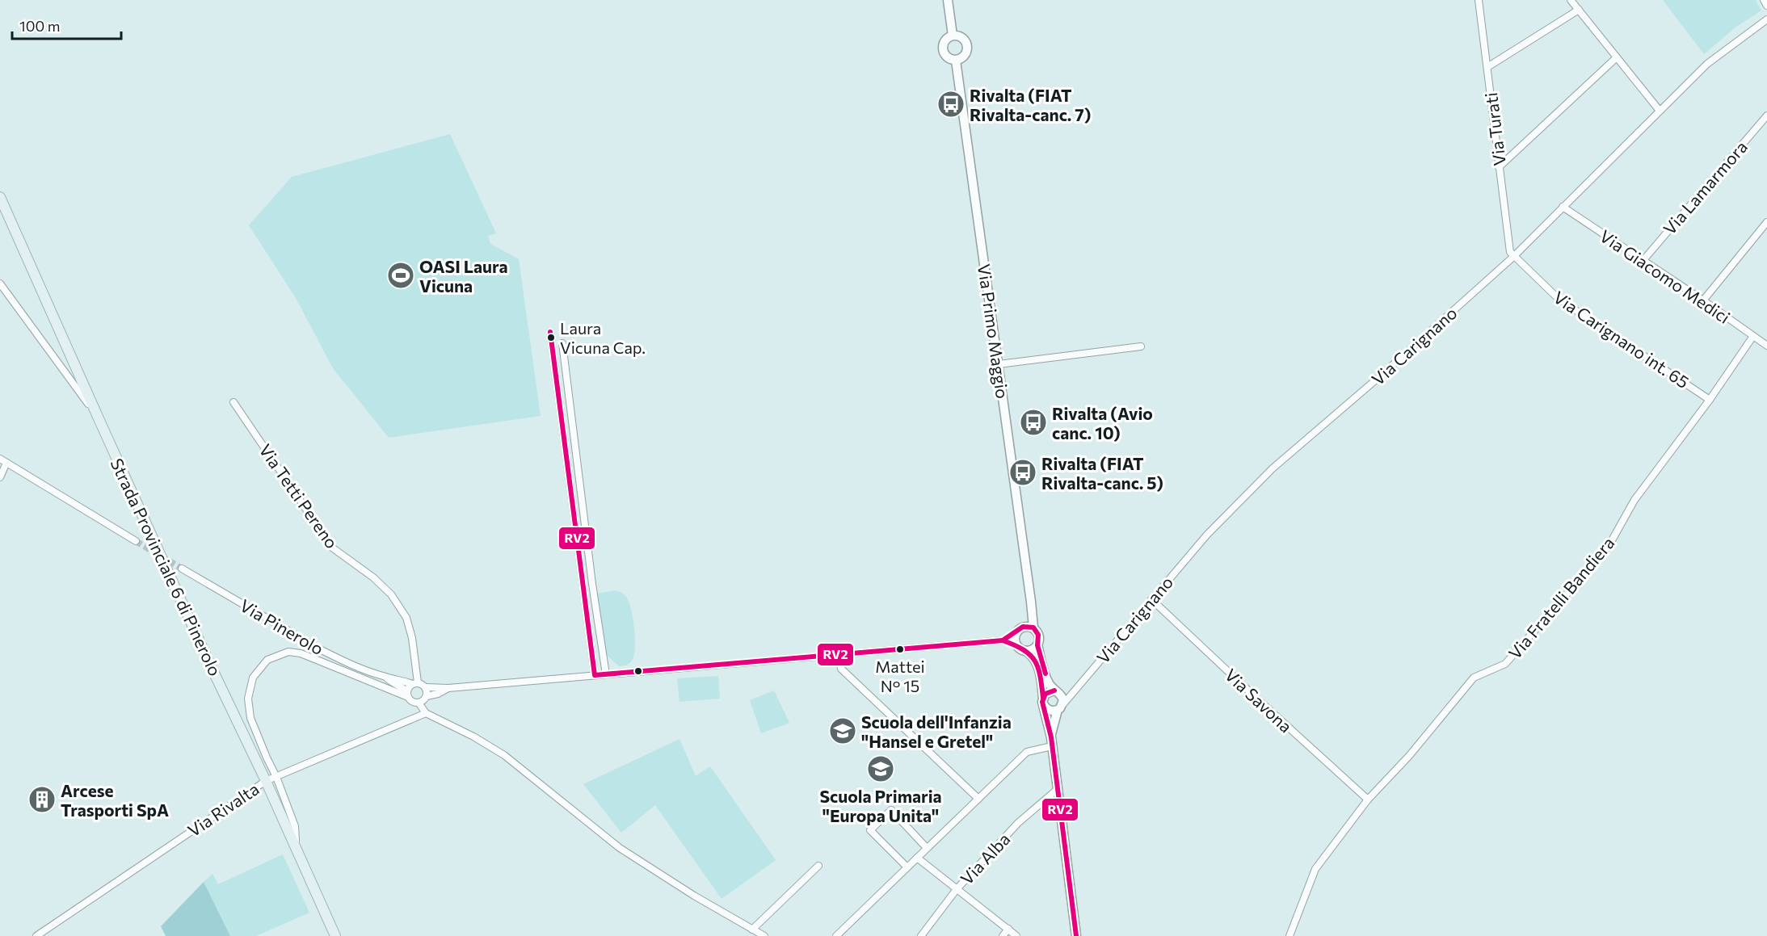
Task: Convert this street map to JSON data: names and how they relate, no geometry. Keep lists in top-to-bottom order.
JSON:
{
  "streets": {
    "main road": ["Via Primo Maggio", "Strada Provinciale 6 di Pinerolo"],
    "street": [
      "Via Turati",
      "Via Lamarmora",
      "Via Giacomo Medici",
      "Via Carignano int. 65",
      "Via Carignano",
      "Via Tetti Pereno",
      "Via Fratelli Bandiera",
      "Via Pinerolo",
      "Via Savona",
      "Via Rivalta",
      "Via Alba"
    ]
  },
  "crossings": [
    ["Via Turati", "Via Carignano int. 65"],
    ["Via Turati", "Via Carignano"],
    ["Via Lamarmora", "Via Giacomo Medici"],
    ["Via Giacomo Medici", "Via Carignano"],
    ["Via Giacomo Medici", "Via Fratelli Bandiera"],
    ["Via Carignano int. 65", "Via Carignano"],
    ["Via Carignano int. 65", "Via Fratelli Bandiera"],
    ["Via Carignano", "Via Savona"],
    ["Via Tetti Pereno", "Via Pinerolo"],
    ["Strada Provinciale 6 di Pinerolo", "Via Rivalta"],
    ["Via Fratelli Bandiera", "Via Savona"]
  ],
  "places": {
    "bus stop": ["Rivalta (FIAT Rivalta-canc. 7)", "Rivalta (Avio canc. 10)", "Rivalta (FIAT Rivalta-canc. 5)"],
    "sports": ["OASI Laura Vicuna"],
    "other": ["Laura Vicuna Cap.", "Mattei N° 15"],
    "school or university": ["Scuola dell'Infanzia \"Hansel e Gretel\"", "Scuola Primaria \"Europa Unita\""],
    "building": ["Arcese Trasporti SpA"]
  },
  "lines": ["transit line RV2"],
  "scale_bar": "100 m"
}
